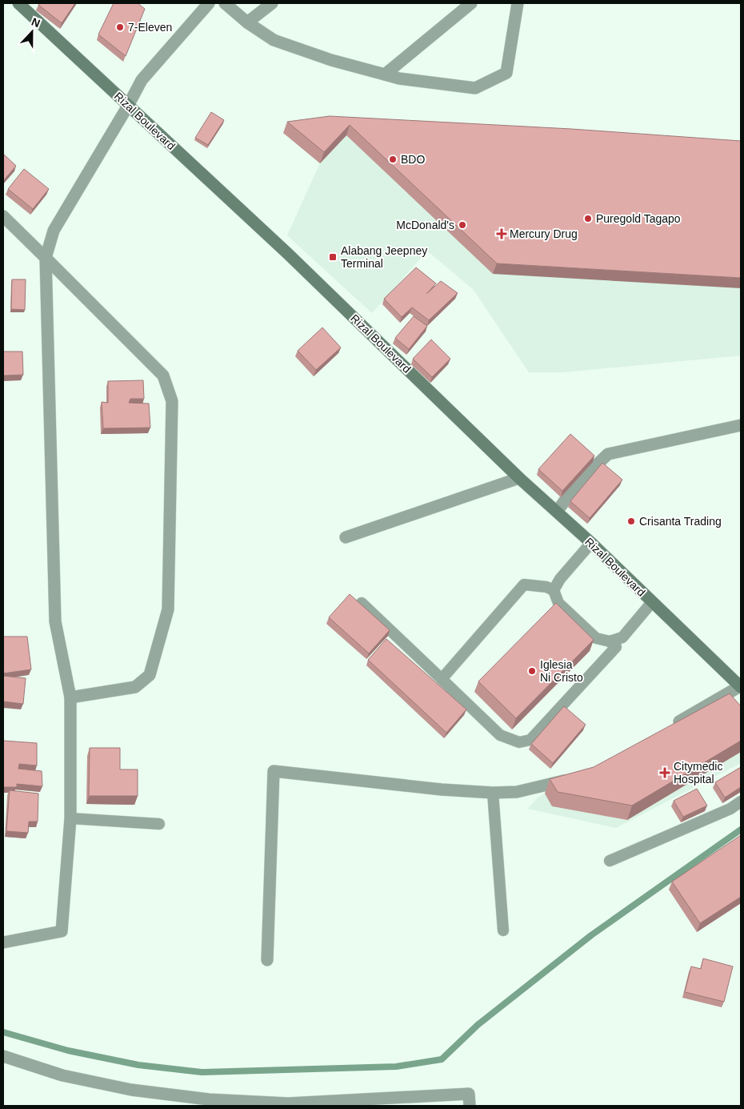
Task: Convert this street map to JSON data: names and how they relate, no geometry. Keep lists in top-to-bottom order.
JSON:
{
  "streets": {
    "main road": ["Rizal Boulevard"]
  },
  "places": {
    "other": [
      "7-Eleven",
      "BDO",
      "Puregold Tagapo",
      "McDonald's",
      "Crisanta Trading",
      "Iglesia Ni Cristo"
    ],
    "health": ["Mercury Drug", "Citymedic Hospital"],
    "transit": ["Alabang Jeepney Terminal"]
  },
  "north": "top"
}
